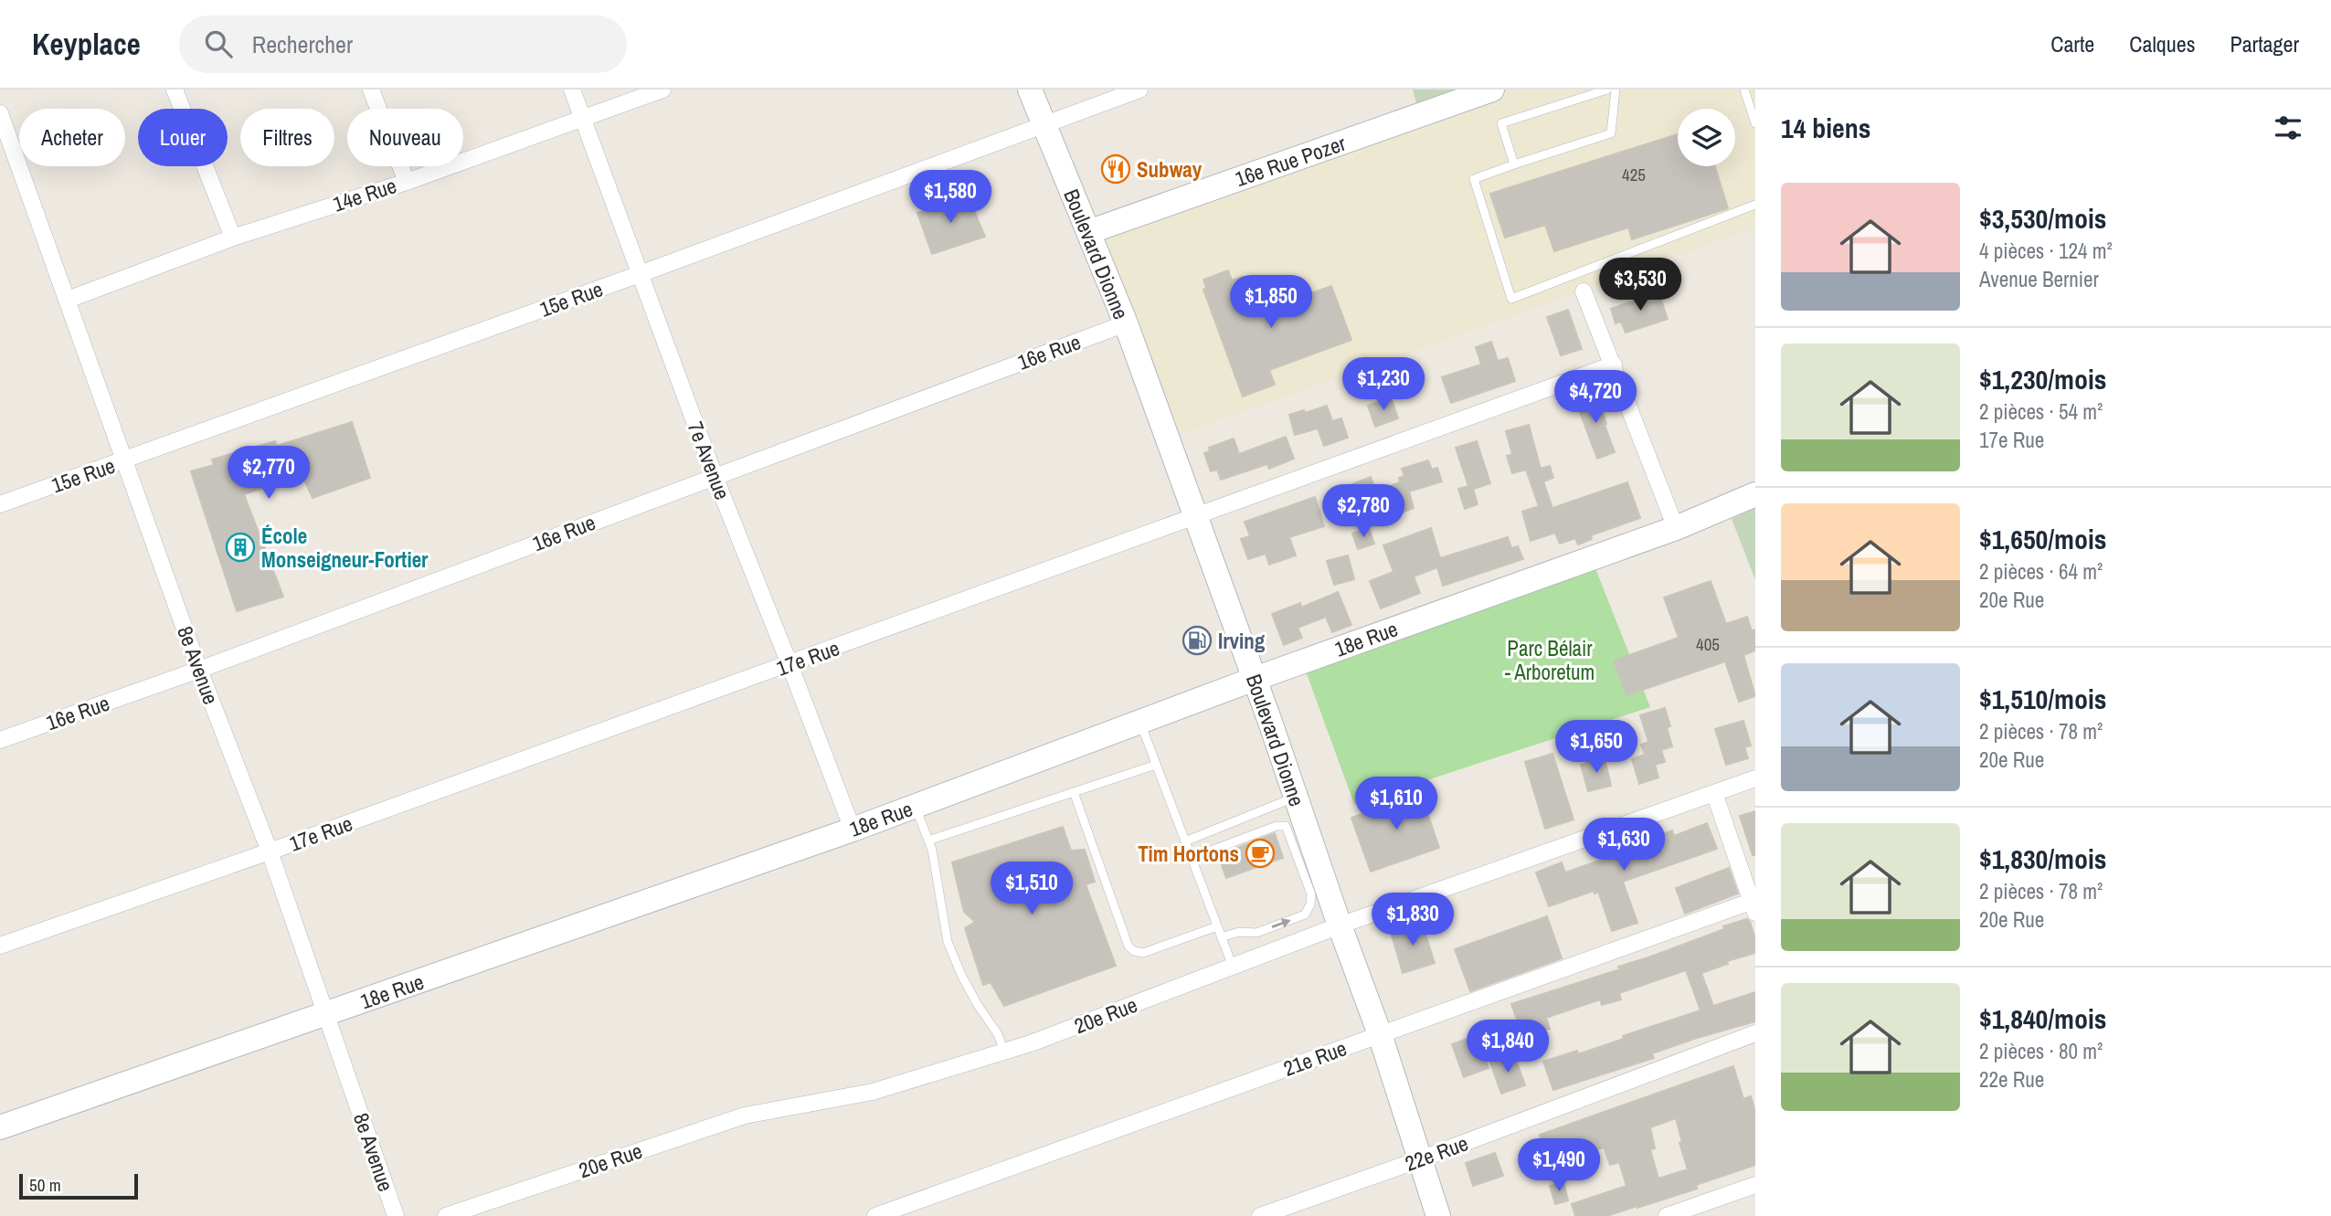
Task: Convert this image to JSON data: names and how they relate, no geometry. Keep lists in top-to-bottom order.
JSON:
{
  "streets": {
    "street": [
      "16e Rue Pozer",
      "14e Rue",
      "Boulevard Dionne",
      "15e Rue",
      "16e Rue",
      "7e Avenue",
      "18e Rue",
      "17e Rue",
      "8e Avenue",
      "20e Rue",
      "21e Rue",
      "22e Rue"
    ]
  },
  "crossings": [
    ["16e Rue Pozer", "Boulevard Dionne"],
    ["14e Rue", "7e Avenue"],
    ["14e Rue", "8e Avenue"],
    ["Boulevard Dionne", "15e Rue"],
    ["Boulevard Dionne", "16e Rue"],
    ["Boulevard Dionne", "18e Rue"],
    ["Boulevard Dionne", "17e Rue"],
    ["Boulevard Dionne", "20e Rue"],
    ["Boulevard Dionne", "21e Rue"],
    ["Boulevard Dionne", "22e Rue"],
    ["15e Rue", "7e Avenue"],
    ["15e Rue", "8e Avenue"],
    ["16e Rue", "7e Avenue"],
    ["16e Rue", "8e Avenue"],
    ["7e Avenue", "18e Rue"],
    ["7e Avenue", "17e Rue"],
    ["18e Rue", "8e Avenue"],
    ["17e Rue", "8e Avenue"]
  ],
  "parks": ["Parc Bélair - Arboretum"],
  "places": {
    "restaurant": ["Subway"],
    "building": ["École Monseigneur-Fortier"],
    "fuel station": ["Irving"],
    "cafe": ["Tim Hortons"]
  },
  "house_numbers": ["425", "405"],
  "scale_bar": "50 m",
  "page": {
    "header": "Keyplace",
    "search": "Rechercher",
    "nav": ["Carte", "Calques", "Partager"],
    "heading": "14 biens",
    "chip": [
      "Acheter",
      "Louer",
      "Filtres",
      "Nouveau"
    ],
    "list": [
      {
        "name": "$3,530/mois",
        "note": "4 pièces · 124 m² · Avenue Bernier"
      },
      {
        "name": "$1,230/mois",
        "note": "2 pièces · 54 m² · 17e Rue"
      },
      {
        "name": "$1,650/mois",
        "note": "2 pièces · 64 m² · 20e Rue"
      },
      {
        "name": "$1,510/mois",
        "note": "2 pièces · 78 m² · 20e Rue"
      },
      {
        "name": "$1,830/mois",
        "note": "2 pièces · 78 m² · 20e Rue"
      },
      {
        "name": "$1,840/mois",
        "note": "2 pièces · 80 m² · 22e Rue"
      }
    ],
    "price": [
      "$1,580",
      "$3,530",
      "$1,850",
      "$1,230",
      "$4,720",
      "$2,770",
      "$2,780",
      "$1,650",
      "$1,610",
      "$1,630",
      "$1,510",
      "$1,830",
      "$1,840",
      "$1,490"
    ],
    "scale": "50 m"
  }
}
